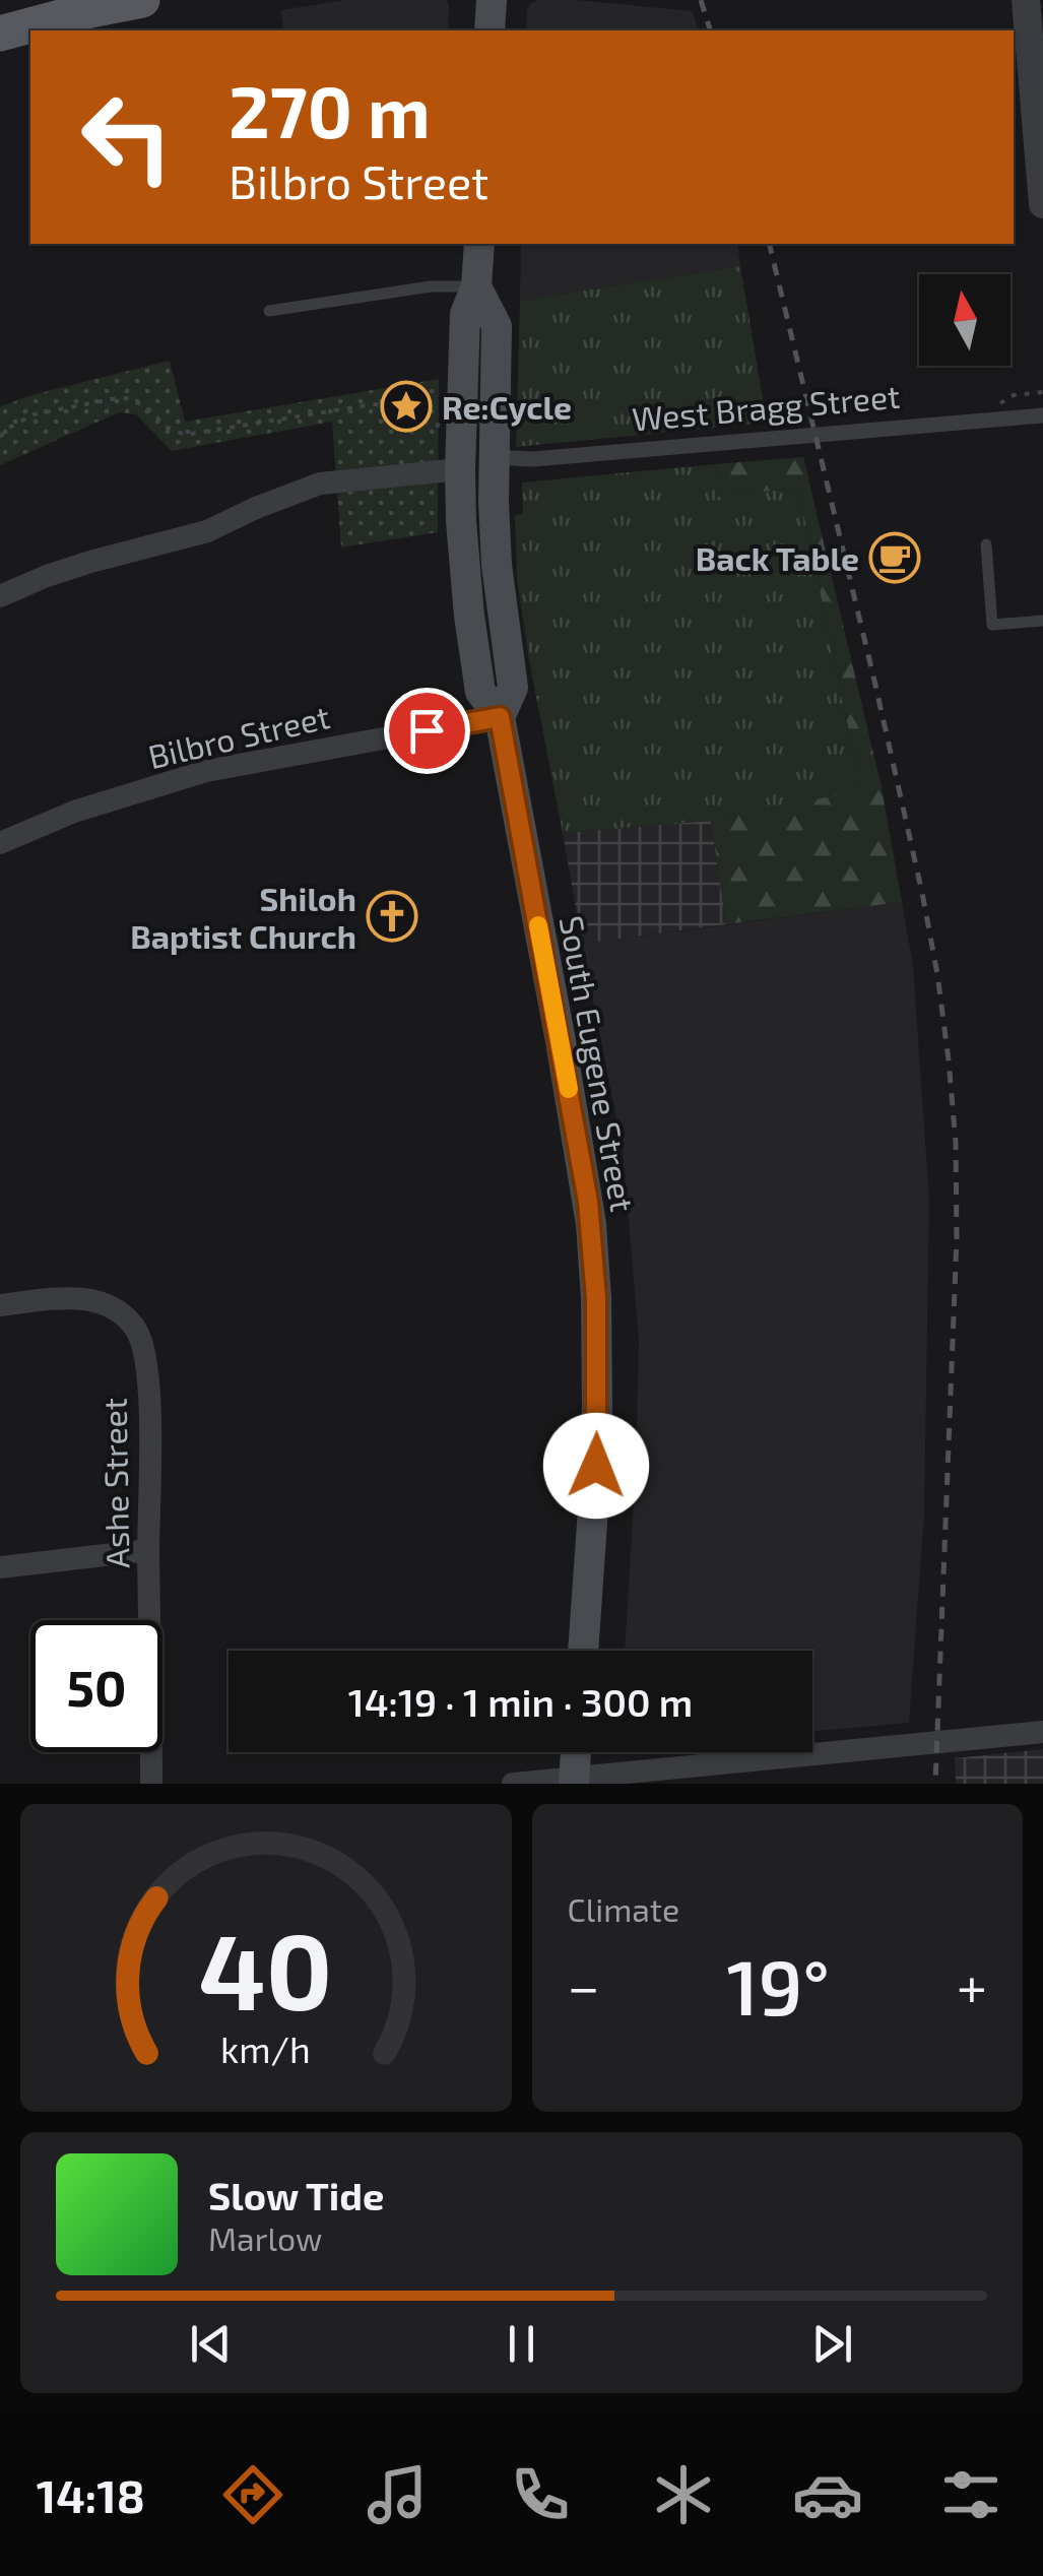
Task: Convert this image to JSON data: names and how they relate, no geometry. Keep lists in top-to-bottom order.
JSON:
{
  "streets": {
    "main road": ["South Eugene Street"],
    "street": ["West Bragg Street", "Bilbro Street", "Ashe Street"]
  },
  "crossings": [
    ["West Bragg Street", "South Eugene Street"],
    ["Bilbro Street", "South Eugene Street"]
  ],
  "places": {
    "place": ["Re:Cycle"],
    "cafe": ["Back Table"],
    "church": ["Shiloh Baptist Church"]
  },
  "north": "top",
  "page": {
    "turn": ["270 m", "Bilbro Street"],
    "limit": "50",
    "trip": "14:19 · 1 min · 300 m",
    "tile": "Climate",
    "heat": ["−", "19°", "+"],
    "song": ["Slow Tide", "Marlow"],
    "tabs": "14:18",
    "gauge": ["40", "km/h"]
  }
}
